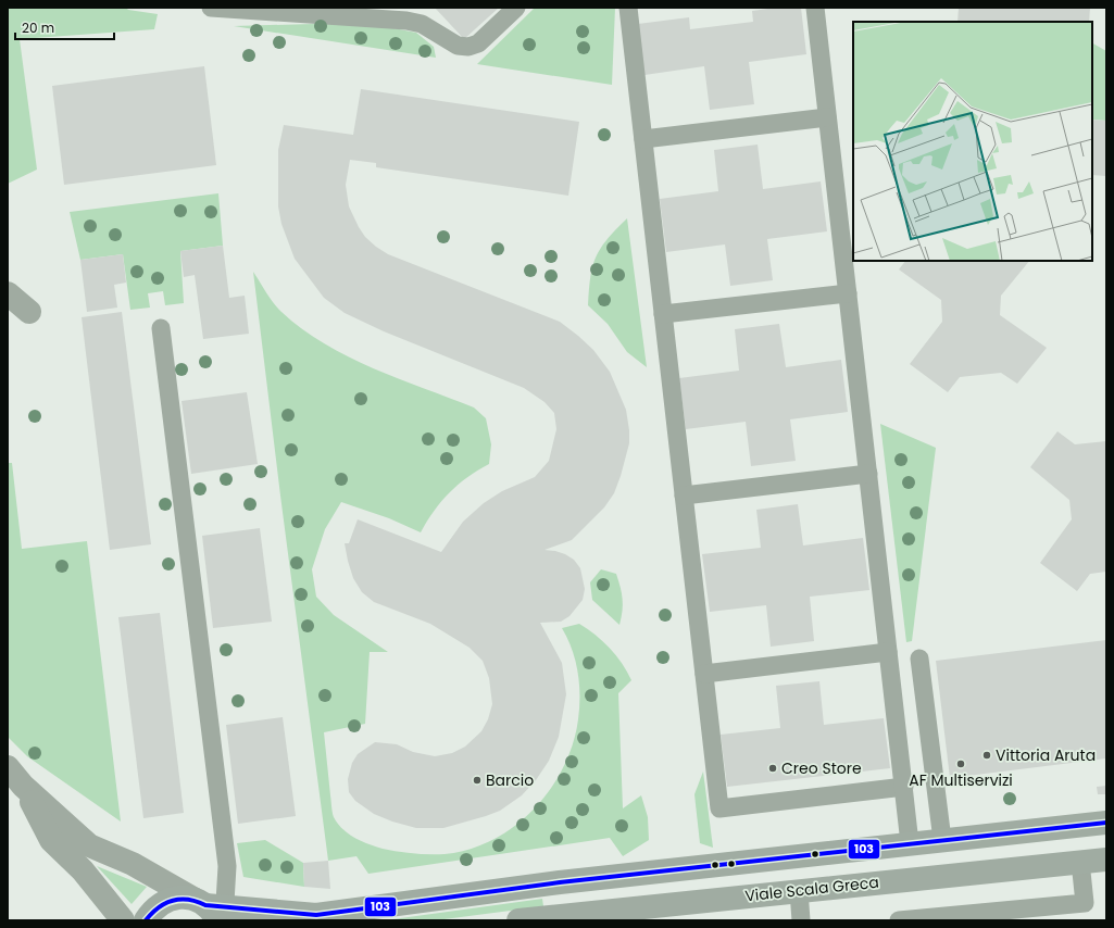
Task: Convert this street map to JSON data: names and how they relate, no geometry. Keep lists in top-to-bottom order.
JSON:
{
  "streets": {
    "main road": ["Viale Scala Greca"]
  },
  "places": [
    "Vittoria Aruta",
    "AF Multiservizi",
    "Creo Store",
    "Barcio"
  ],
  "lines": ["transit line 103"],
  "scale_bar": "20 m"
}
